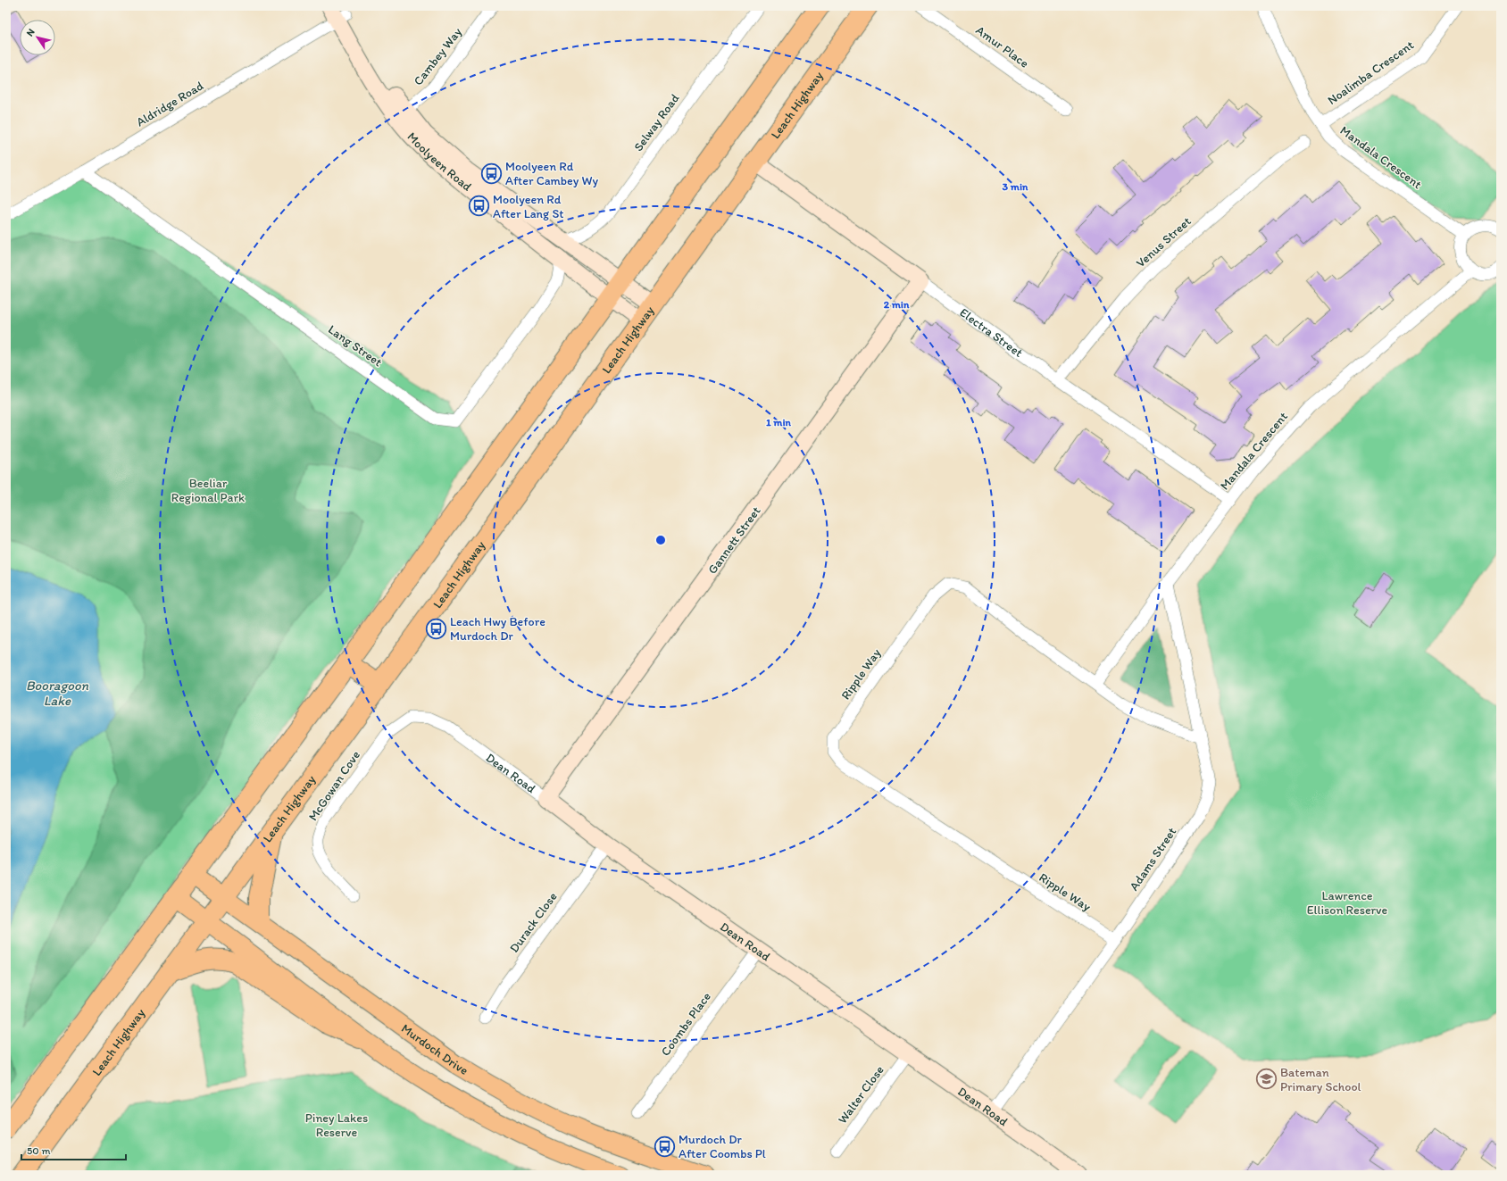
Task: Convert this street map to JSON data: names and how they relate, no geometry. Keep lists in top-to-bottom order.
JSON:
{
  "streets": {
    "highway": ["Leach Highway"],
    "main road": ["Murdoch Drive"],
    "street": [
      "Amur Place",
      "Cambey Way",
      "Noalimba Crescent",
      "Aldridge Road",
      "Selway Road",
      "Mandala Crescent",
      "Moolyeen Road",
      "Venus Street",
      "Electra Street",
      "Lang Street",
      "Gannett Street",
      "Ripple Way",
      "Dean Road",
      "McGowan Cove",
      "Adams Street",
      "Durack Close",
      "Coombs Place",
      "Walter Close"
    ]
  },
  "crossings": [
    ["Cambey Way", "Moolyeen Road"],
    ["Noalimba Crescent", "Mandala Crescent"],
    ["Aldridge Road", "Moolyeen Road"],
    ["Aldridge Road", "Lang Street"],
    ["Leach Highway", "Moolyeen Road"],
    ["Leach Highway", "Electra Street"],
    ["Leach Highway", "Murdoch Drive"],
    ["Selway Road", "Moolyeen Road"],
    ["Mandala Crescent", "Electra Street"],
    ["Mandala Crescent", "Ripple Way"],
    ["Mandala Crescent", "Adams Street"],
    ["Moolyeen Road", "Lang Street"],
    ["Venus Street", "Electra Street"],
    ["Electra Street", "Gannett Street"],
    ["Gannett Street", "Dean Road"],
    ["Ripple Way", "Adams Street"],
    ["Dean Road", "McGowan Cove"],
    ["Dean Road", "Adams Street"],
    ["Dean Road", "Durack Close"],
    ["Dean Road", "Coombs Place"],
    ["Dean Road", "Walter Close"]
  ],
  "water": ["Booragoon Lake"],
  "parks": ["Beeliar Regional Park", "Lawrence Ellison Reserve", "Piney Lakes Reserve"],
  "places": {
    "bus stop": [
      "Moolyeen Rd After Cambey Wy",
      "Moolyeen Rd After Lang St",
      "Leach Hwy Before Murdoch Dr",
      "Murdoch Dr After Coombs Pl"
    ],
    "school or university": ["Bateman Primary School"]
  },
  "scale_bar": "50 m",
  "north": "top left",
  "rings": ["3 min", "2 min", "1 min"]
}
